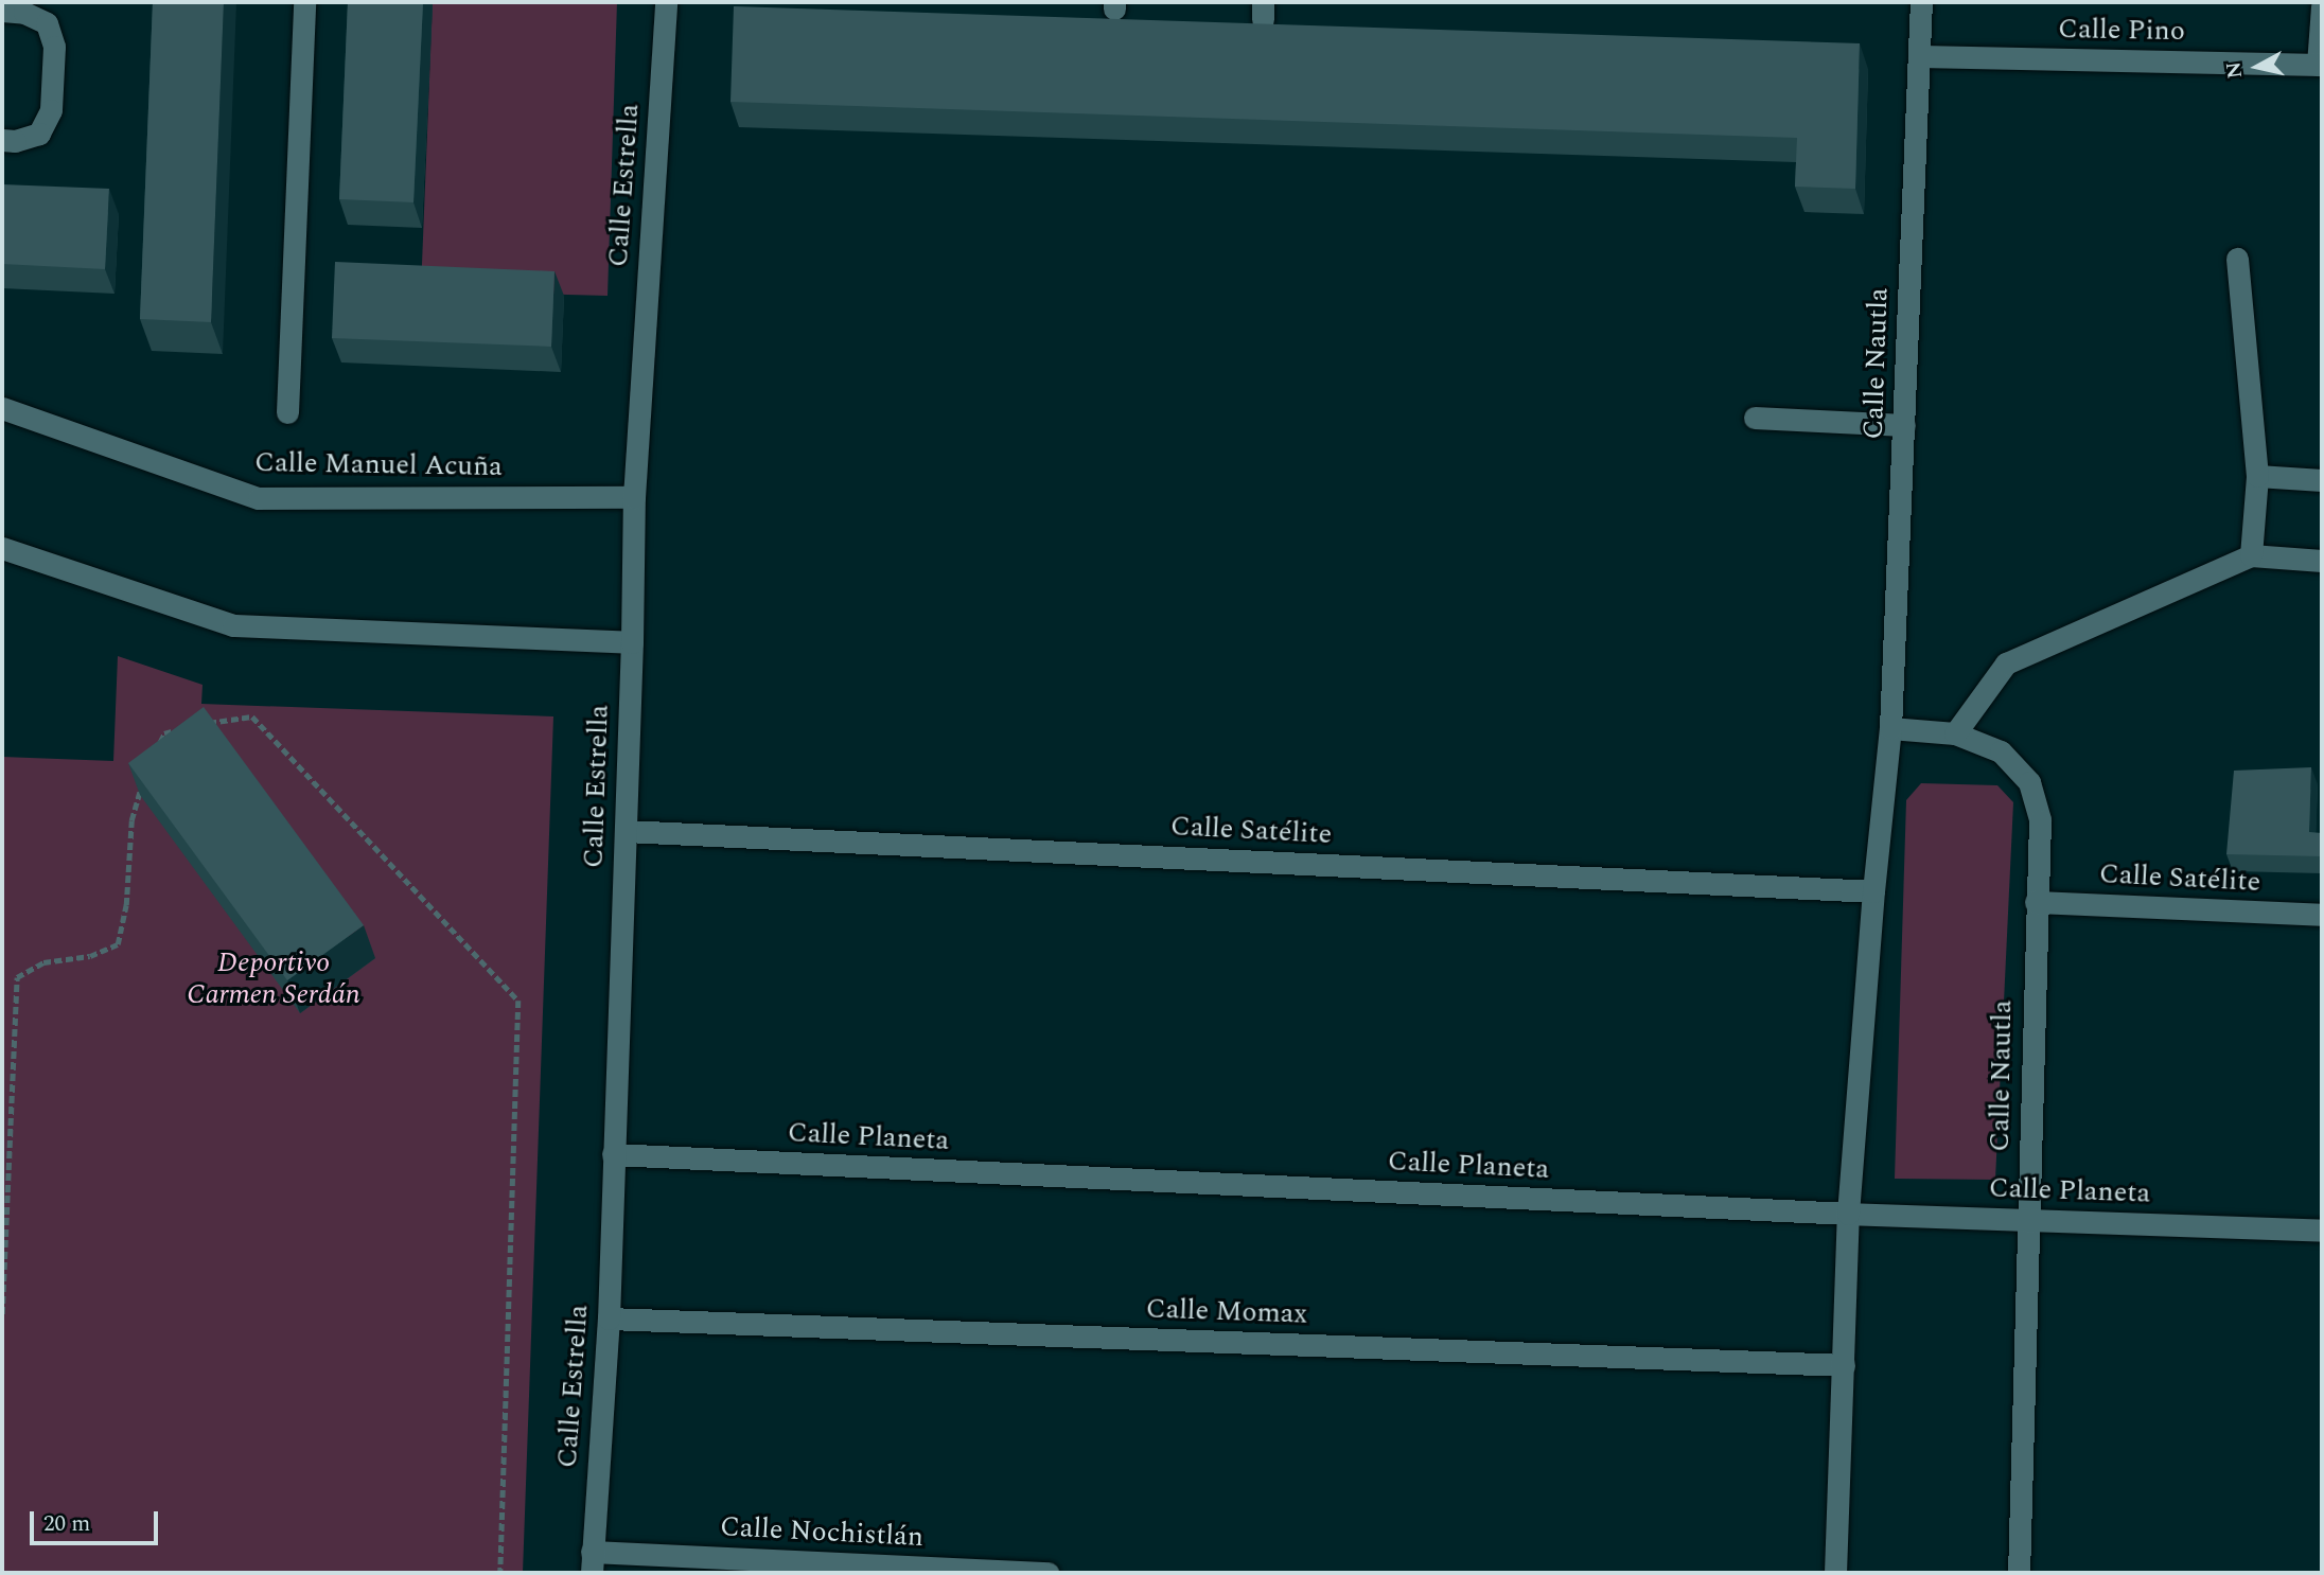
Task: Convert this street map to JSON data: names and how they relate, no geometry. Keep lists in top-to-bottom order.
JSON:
{
  "streets": {
    "street": [
      "Calle Pino",
      "Calle Estrella",
      "Calle Nautla",
      "Calle Manuel Acuña",
      "Calle Satélite",
      "Calle Planeta",
      "Calle Momax",
      "Calle Nochistlán"
    ]
  },
  "crossings": [
    ["Calle Pino", "Calle Nautla"],
    ["Calle Estrella", "Calle Manuel Acuña"],
    ["Calle Estrella", "Calle Satélite"],
    ["Calle Estrella", "Calle Planeta"],
    ["Calle Estrella", "Calle Momax"],
    ["Calle Estrella", "Calle Nochistlán"],
    ["Calle Nautla", "Calle Satélite"],
    ["Calle Nautla", "Calle Planeta"],
    ["Calle Nautla", "Calle Momax"]
  ],
  "parks": ["Deportivo Carmen Serdán"],
  "scale_bar": "20 m",
  "north": "left"
}
